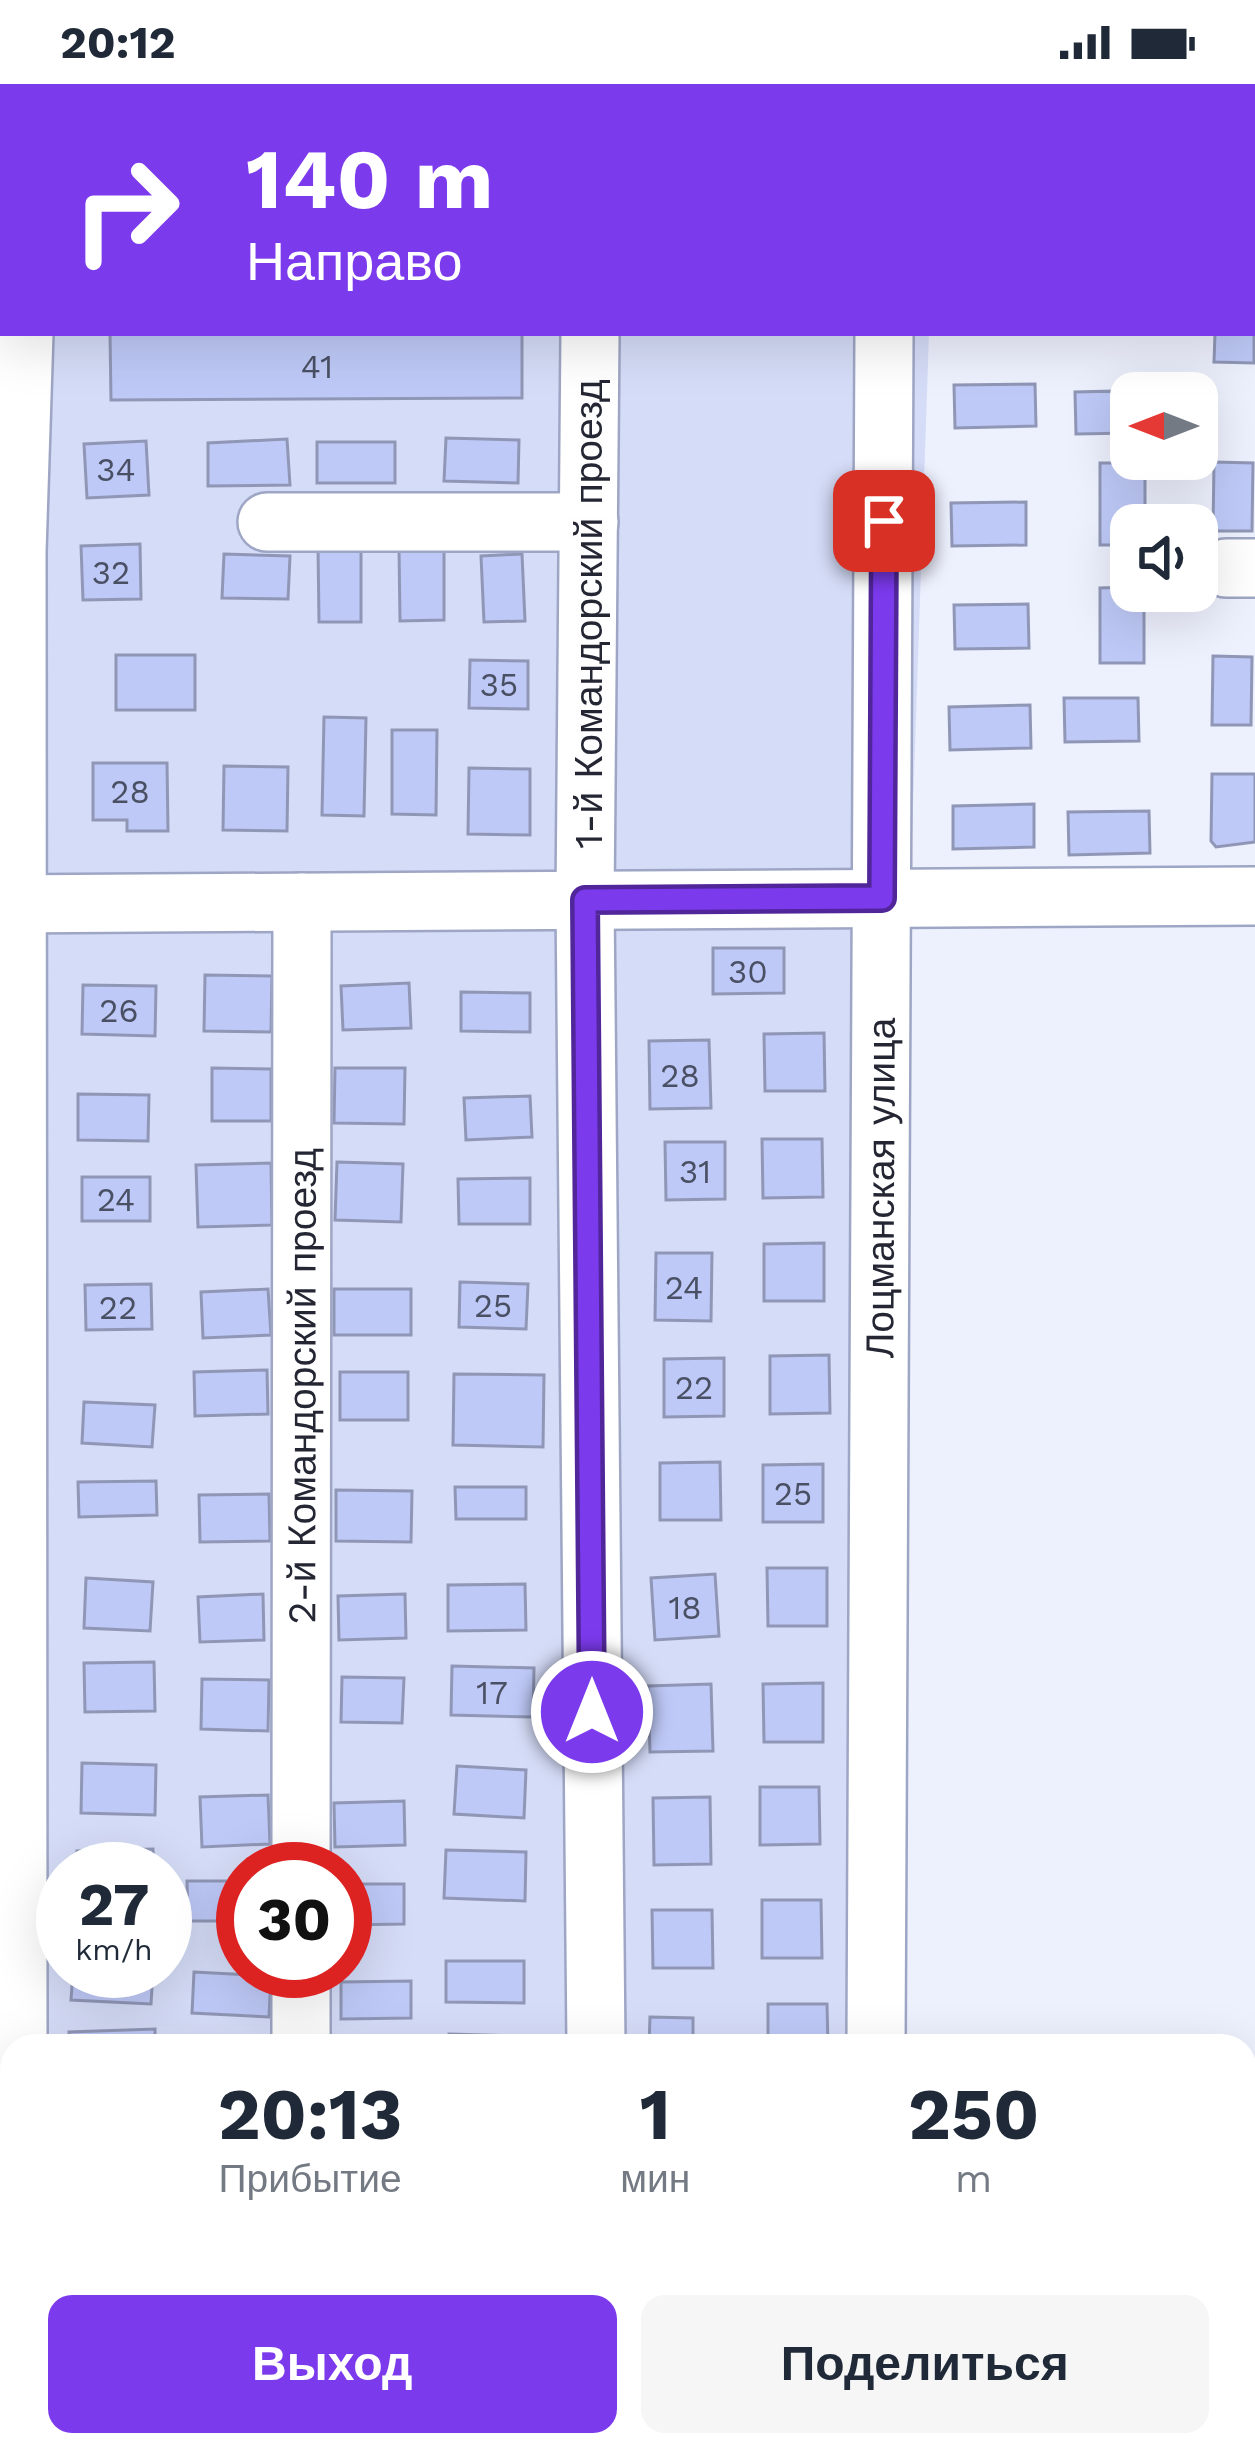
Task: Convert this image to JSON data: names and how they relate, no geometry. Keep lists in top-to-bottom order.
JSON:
{
  "streets": {
    "street": ["1-й Командорский проезд", "Лоцманская улица", "2-й Командорский проезд"]
  },
  "house_numbers": [
    "41",
    "34",
    "32",
    "35",
    "28",
    "30",
    "26",
    "28",
    "31",
    "24",
    "24",
    "25",
    "22",
    "22",
    "25",
    "18",
    "17"
  ],
  "north": "left",
  "page": {
    "status": "20:12",
    "turn": ["140 m", "Направо"],
    "speed": "27 km/h",
    "limit": "30",
    "eta": [
      "20:13",
      "Прибытие",
      "1",
      "мин",
      "250",
      "m"
    ],
    "buttons": ["Выход", "Поделиться"]
  }
}
